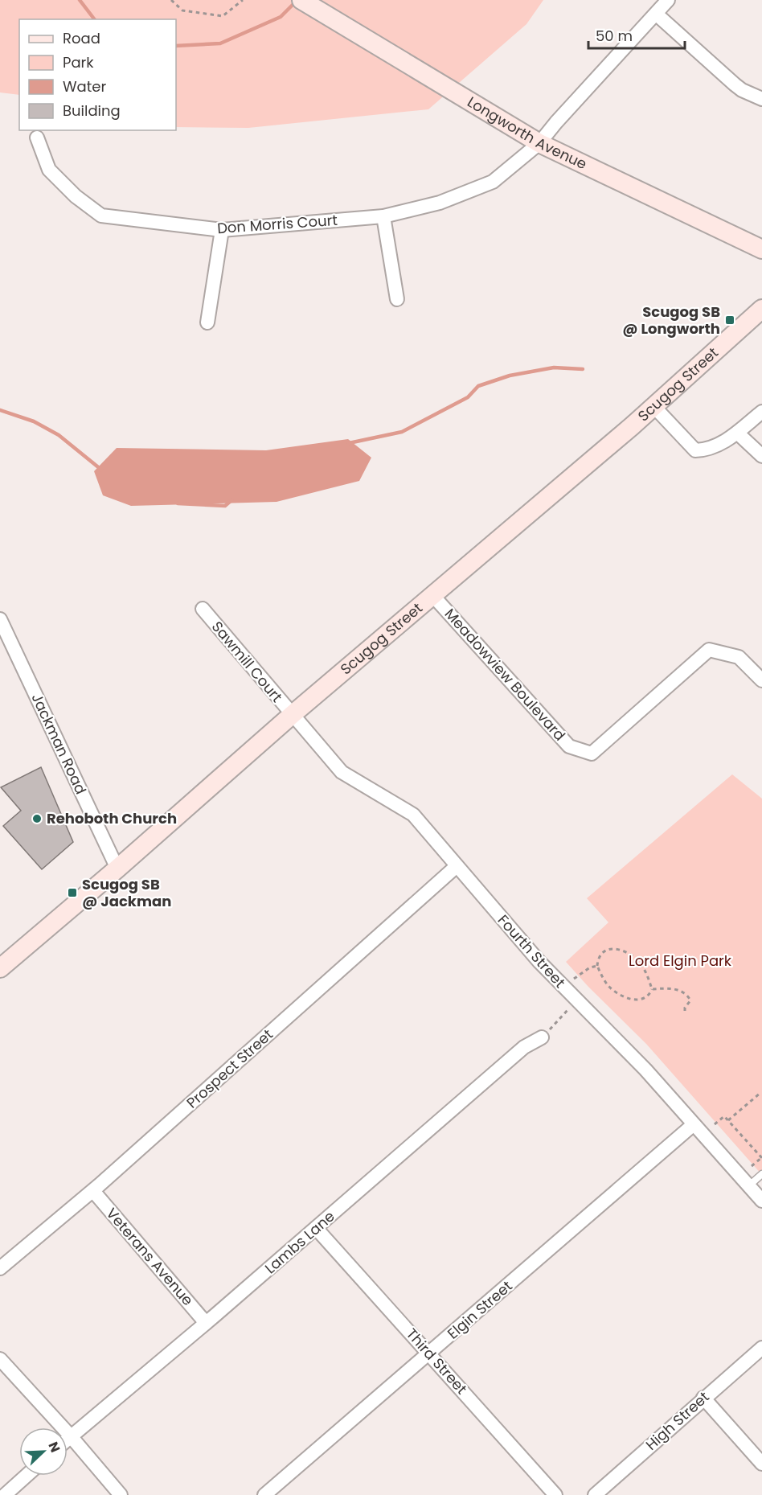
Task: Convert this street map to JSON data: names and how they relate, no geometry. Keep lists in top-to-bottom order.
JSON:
{
  "streets": {
    "street": [
      "Longworth Avenue",
      "Don Morris Court",
      "Scugog Street",
      "Sawmill Court",
      "Meadowview Boulevard",
      "Jackman Road",
      "Fourth Street",
      "Prospect Street",
      "Lambs Lane",
      "Veterans Avenue",
      "Elgin Street",
      "Third Street",
      "High Street"
    ]
  },
  "crossings": [
    ["Longworth Avenue", "Don Morris Court"],
    ["Scugog Street", "Sawmill Court"],
    ["Scugog Street", "Meadowview Boulevard"],
    ["Scugog Street", "Jackman Road"],
    ["Scugog Street", "Fourth Street"],
    ["Sawmill Court", "Fourth Street"],
    ["Fourth Street", "Prospect Street"],
    ["Fourth Street", "Elgin Street"],
    ["Prospect Street", "Veterans Avenue"],
    ["Lambs Lane", "Veterans Avenue"],
    ["Lambs Lane", "Third Street"],
    ["Elgin Street", "Third Street"]
  ],
  "parks": ["Lord Elgin Park"],
  "places": {
    "transit": ["Scugog SB @ Longworth", "Scugog SB @ Jackman"],
    "other": ["Rehoboth Church"]
  },
  "legend": [
    "Road",
    "Park",
    "Water",
    "Building"
  ],
  "scale_bar": "50 m",
  "north": "top right"
}
